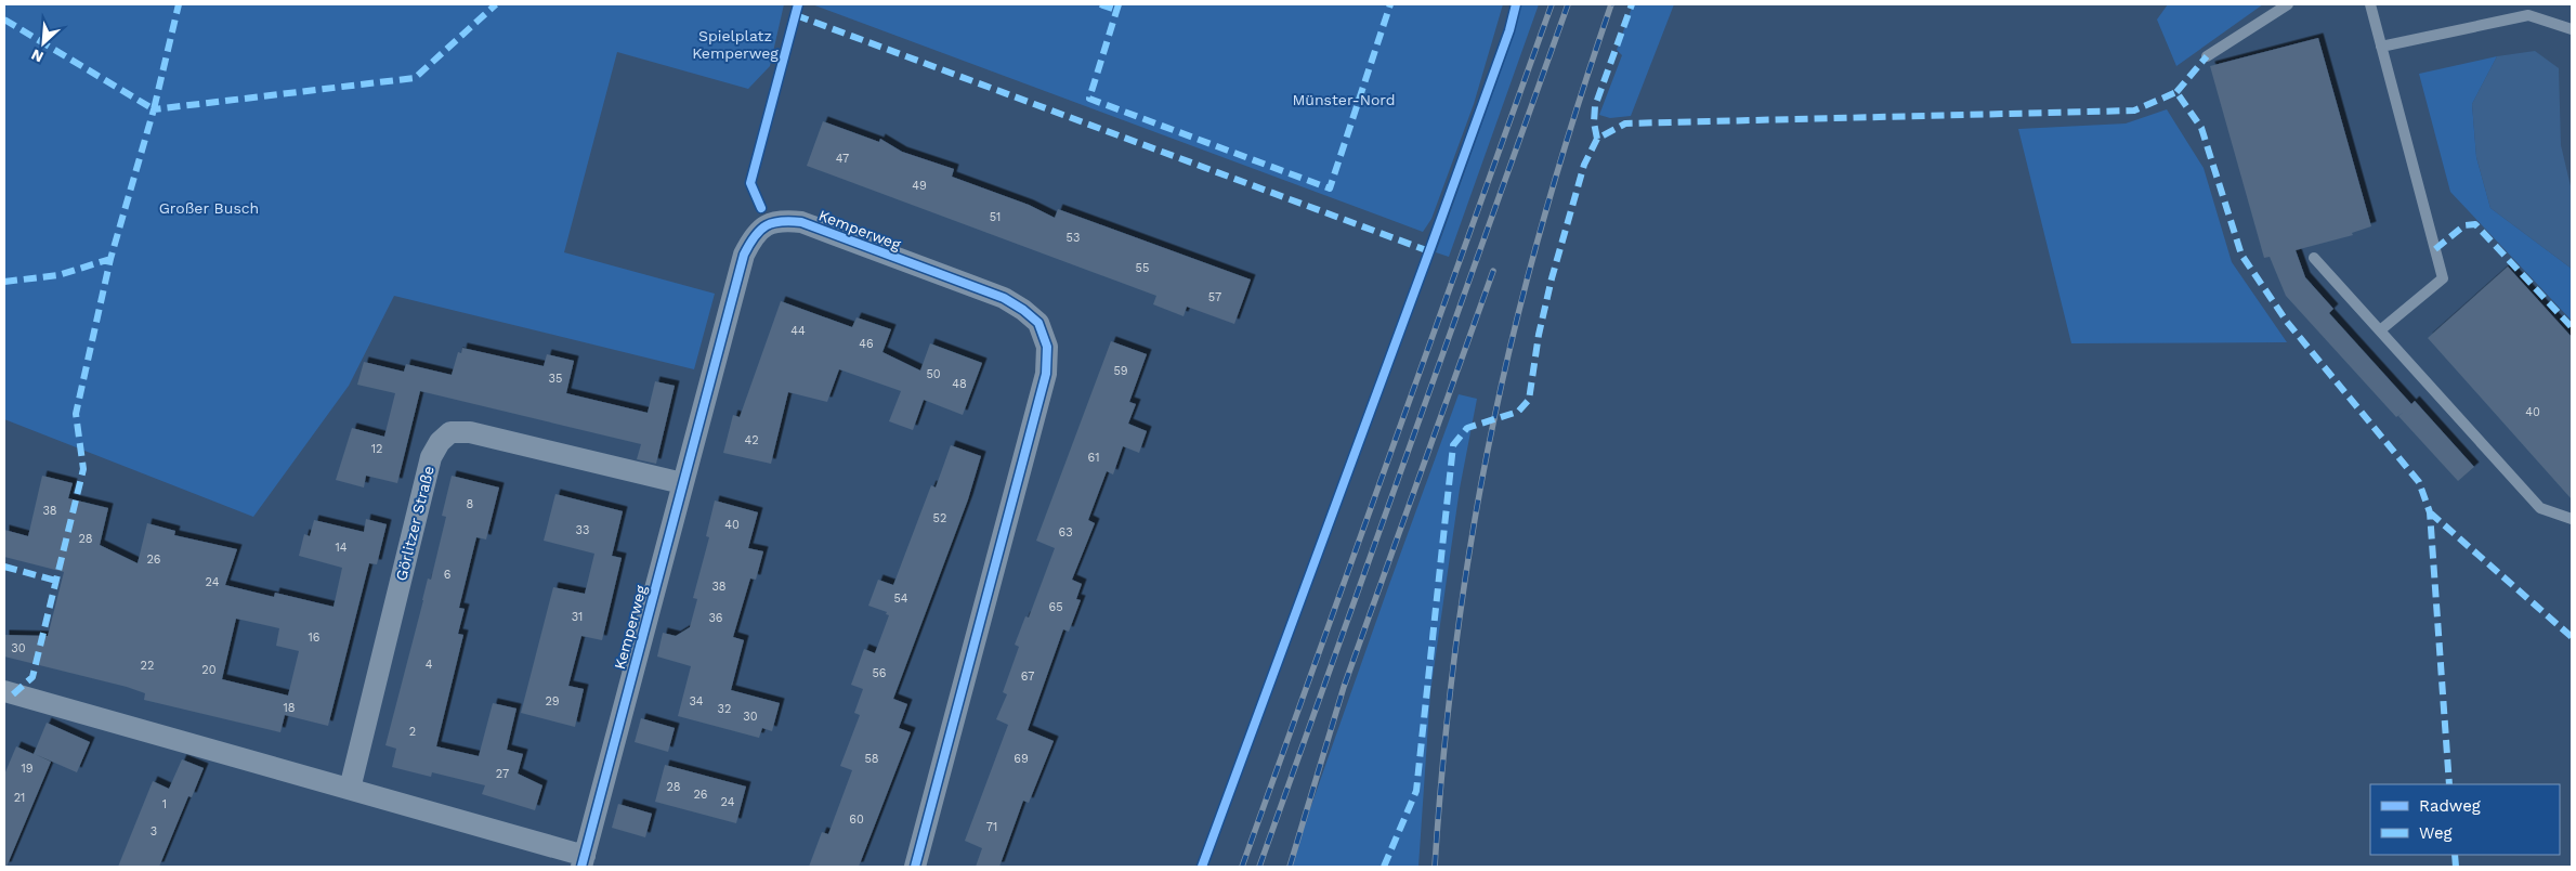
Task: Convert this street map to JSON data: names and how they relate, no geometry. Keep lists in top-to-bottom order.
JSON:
{
  "streets": {
    "street": ["Kemperweg", "Görlitzer Straße"]
  },
  "crossings": [
    ["Kemperweg", "Görlitzer Straße"]
  ],
  "parks": ["Spielplatz Kemperweg", "Münster-Nord", "Großer Busch"],
  "house_numbers": [
    "47",
    "49",
    "51",
    "53",
    "55",
    "57",
    "44",
    "46",
    "59",
    "50",
    "35",
    "48",
    "40",
    "42",
    "12",
    "61",
    "8",
    "38",
    "52",
    "40",
    "33",
    "63",
    "28",
    "14",
    "26",
    "6",
    "24",
    "38",
    "54",
    "65",
    "31",
    "36",
    "16",
    "30",
    "4",
    "22",
    "20",
    "56",
    "67",
    "29",
    "34",
    "18",
    "32",
    "30",
    "2",
    "58",
    "69",
    "19",
    "27",
    "28",
    "26",
    "21",
    "24",
    "1",
    "60",
    "71",
    "3"
  ],
  "legend": ["Radweg", "Weg"],
  "north": "bottom left"
}
